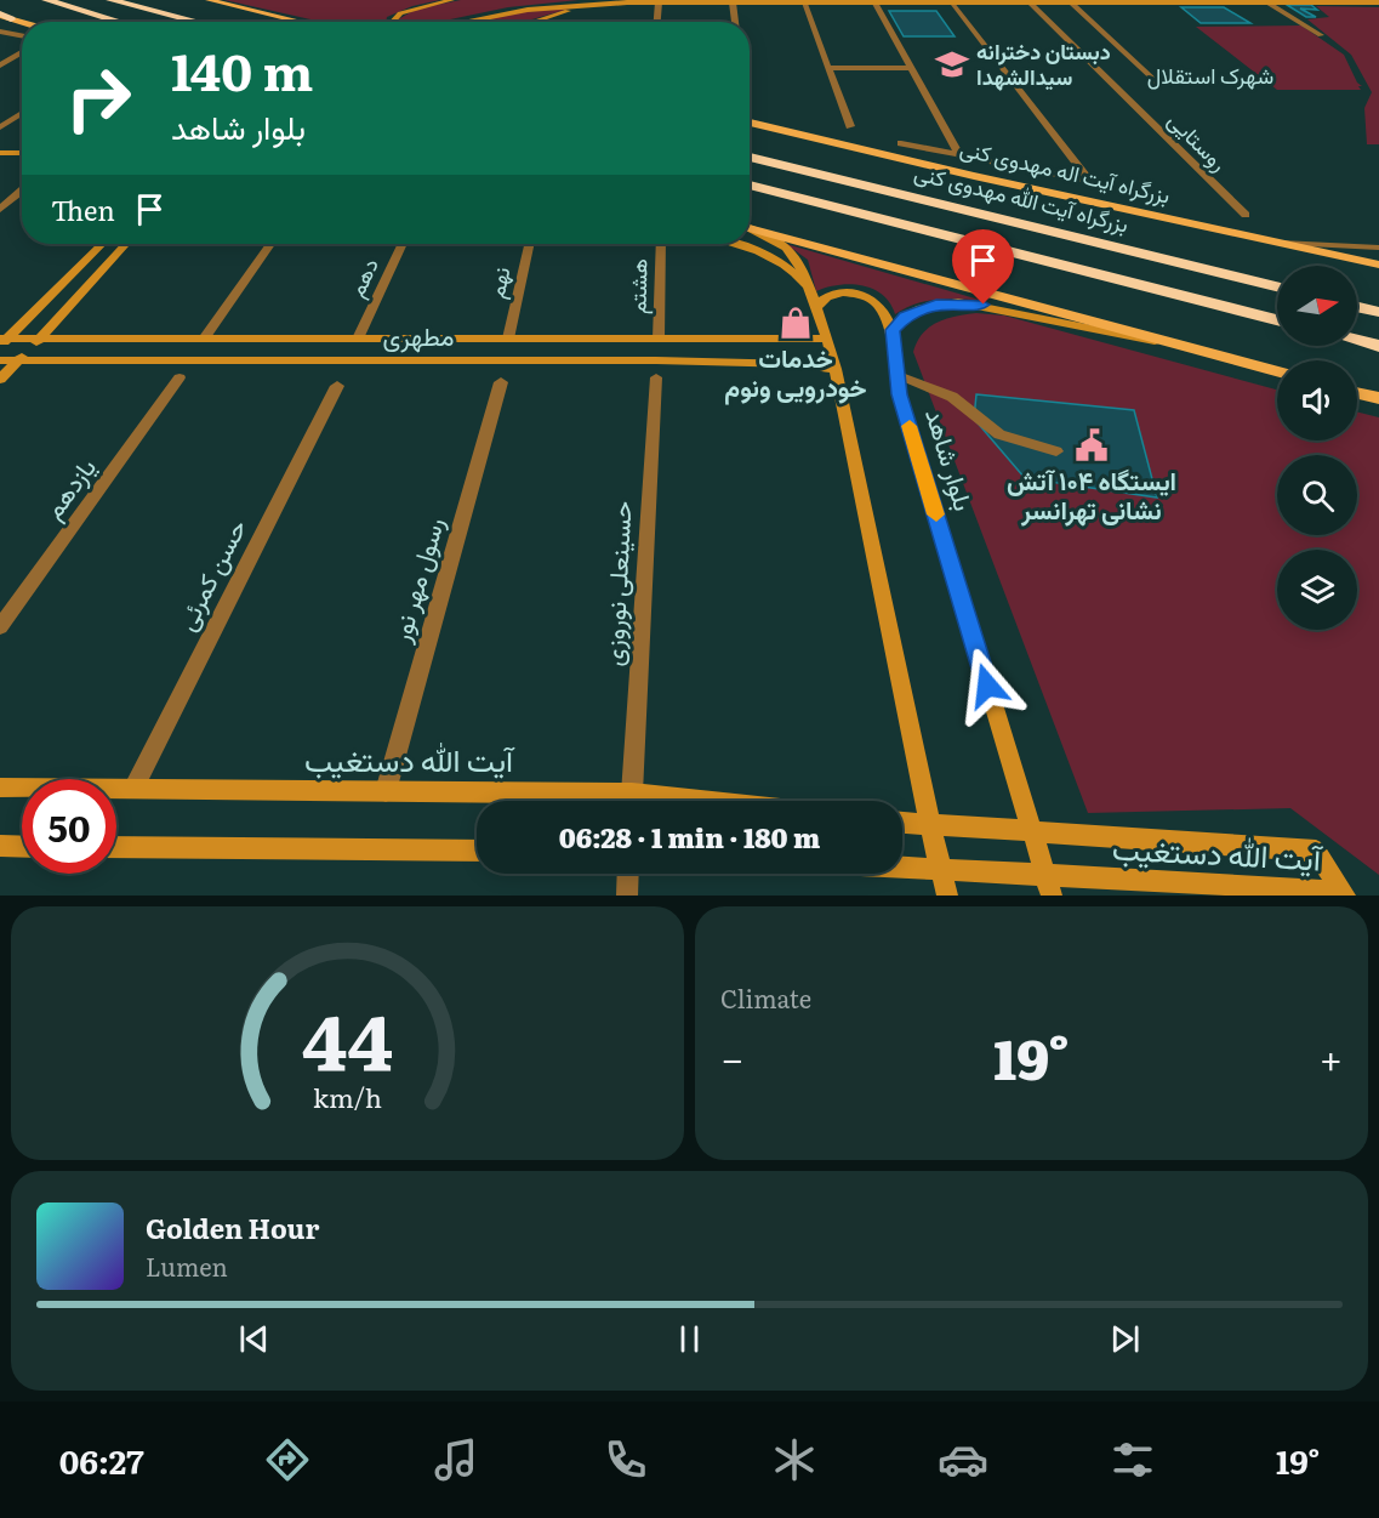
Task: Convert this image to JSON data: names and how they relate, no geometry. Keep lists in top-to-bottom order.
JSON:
{
  "streets": {
    "highway": ["بزرگراه آیت الله مهدوی کنی"],
    "main road": [
      "بزرگراه آیت اله مهدوی کنی",
      "مطهری",
      "بلوار شاهد",
      "آیت الله دستغیب"
    ],
    "street": [
      "روستایی",
      "دهم",
      "نهم",
      "هشتم",
      "یازدهم",
      "حسن کمرئی",
      "رسول مهر نور",
      "حسینعلی نوروزی"
    ]
  },
  "crossings": [
    ["دهم", "مطهری"],
    ["نهم", "مطهری"],
    ["هشتم", "مطهری"],
    ["بلوار شاهد", "آیت الله دستغیب"],
    ["حسن کمرئی", "آیت الله دستغیب"],
    ["رسول مهر نور", "آیت الله دستغیب"],
    ["حسینعلی نوروزی", "آیت الله دستغیب"]
  ],
  "districts": ["شهرک استقلال"],
  "places": {
    "school or university": ["دبستان دخترانه سیدالشهدا"],
    "shop": ["خدمات خودرویی ونوم"],
    "public building": ["ایستگاه ۱۰۴ آتش ‌نشانی تهرانسر"]
  },
  "north": "right",
  "page": {
    "turn": ["140 m", "بلوار شاهد"],
    "then": "Then",
    "limit": "50",
    "trip": "06:28 · 1 min · 180 m",
    "tile": "Climate",
    "heat": ["−", "19°", "+"],
    "song": ["Golden Hour", "Lumen"],
    "tabs": ["06:27", "19°"],
    "gauge": ["44", "km/h"]
  }
}
